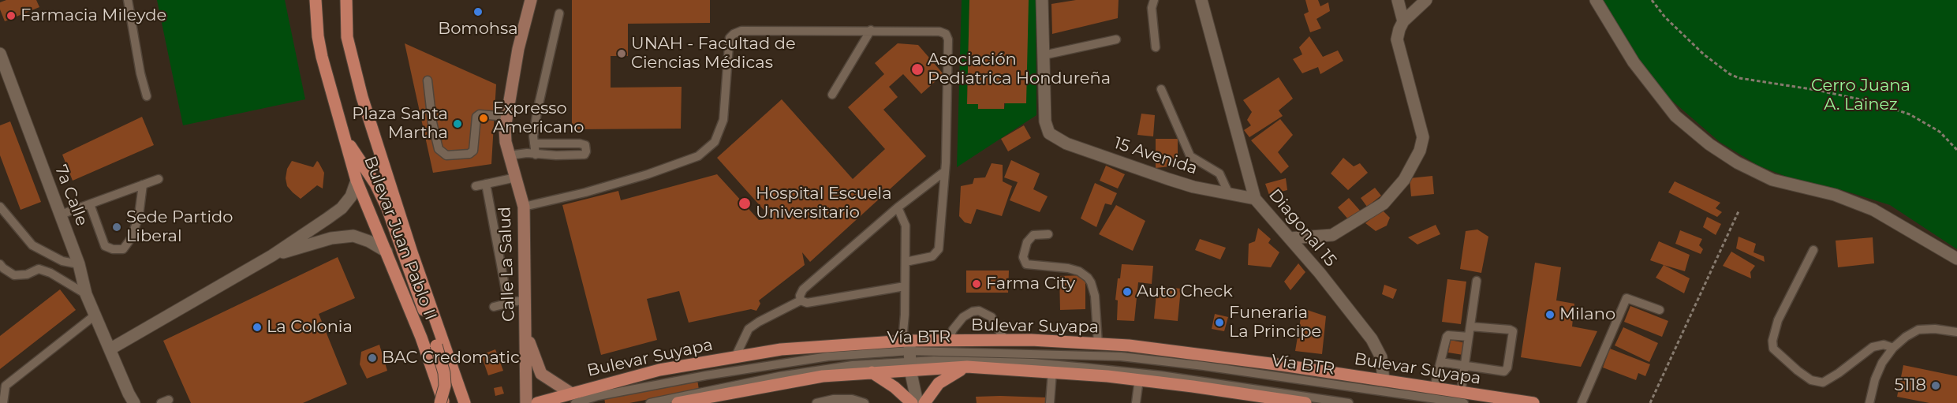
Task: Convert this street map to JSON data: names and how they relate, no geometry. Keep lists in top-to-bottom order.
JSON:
{
  "streets": {
    "main road": ["Bulevar Juan Pablo II", "Calle La Salud", "Bulevar Suyapa"],
    "street": ["15 Avenida", "7a Calle", "Diagonal 15"],
    "lane": ["Vía BTR"]
  },
  "crossings": [
    ["15 Avenida", "Diagonal 15"],
    ["Diagonal 15", "Bulevar Suyapa"],
    ["Calle La Salud", "Bulevar Suyapa"],
    ["Calle La Salud", "Vía BTR"],
    ["Bulevar Suyapa", "Vía BTR"]
  ],
  "parks": ["Cerro Juana A. Lainez"],
  "places": [
    "Bomohsa",
    "Farmacia Mileyde",
    "UNAH - Facultad de Ciencias Médicas",
    "Asociación Pediatrica Hondureña",
    "Expresso Americano",
    "Plaza Santa Martha",
    "Hospital Escuela Universitario",
    "Sede Partido Liberal",
    "Farma City",
    "Auto Check",
    "Milano",
    "Funeraria La Principe",
    "La Colonia",
    "BAC Credomatic",
    "5118"
  ]
}
